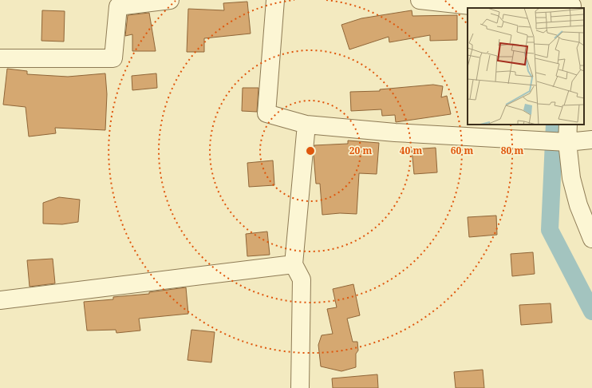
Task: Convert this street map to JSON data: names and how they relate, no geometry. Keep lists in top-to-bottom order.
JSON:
{
  "rings": [
    "20 m",
    "40 m",
    "60 m",
    "80 m"
  ]
}
